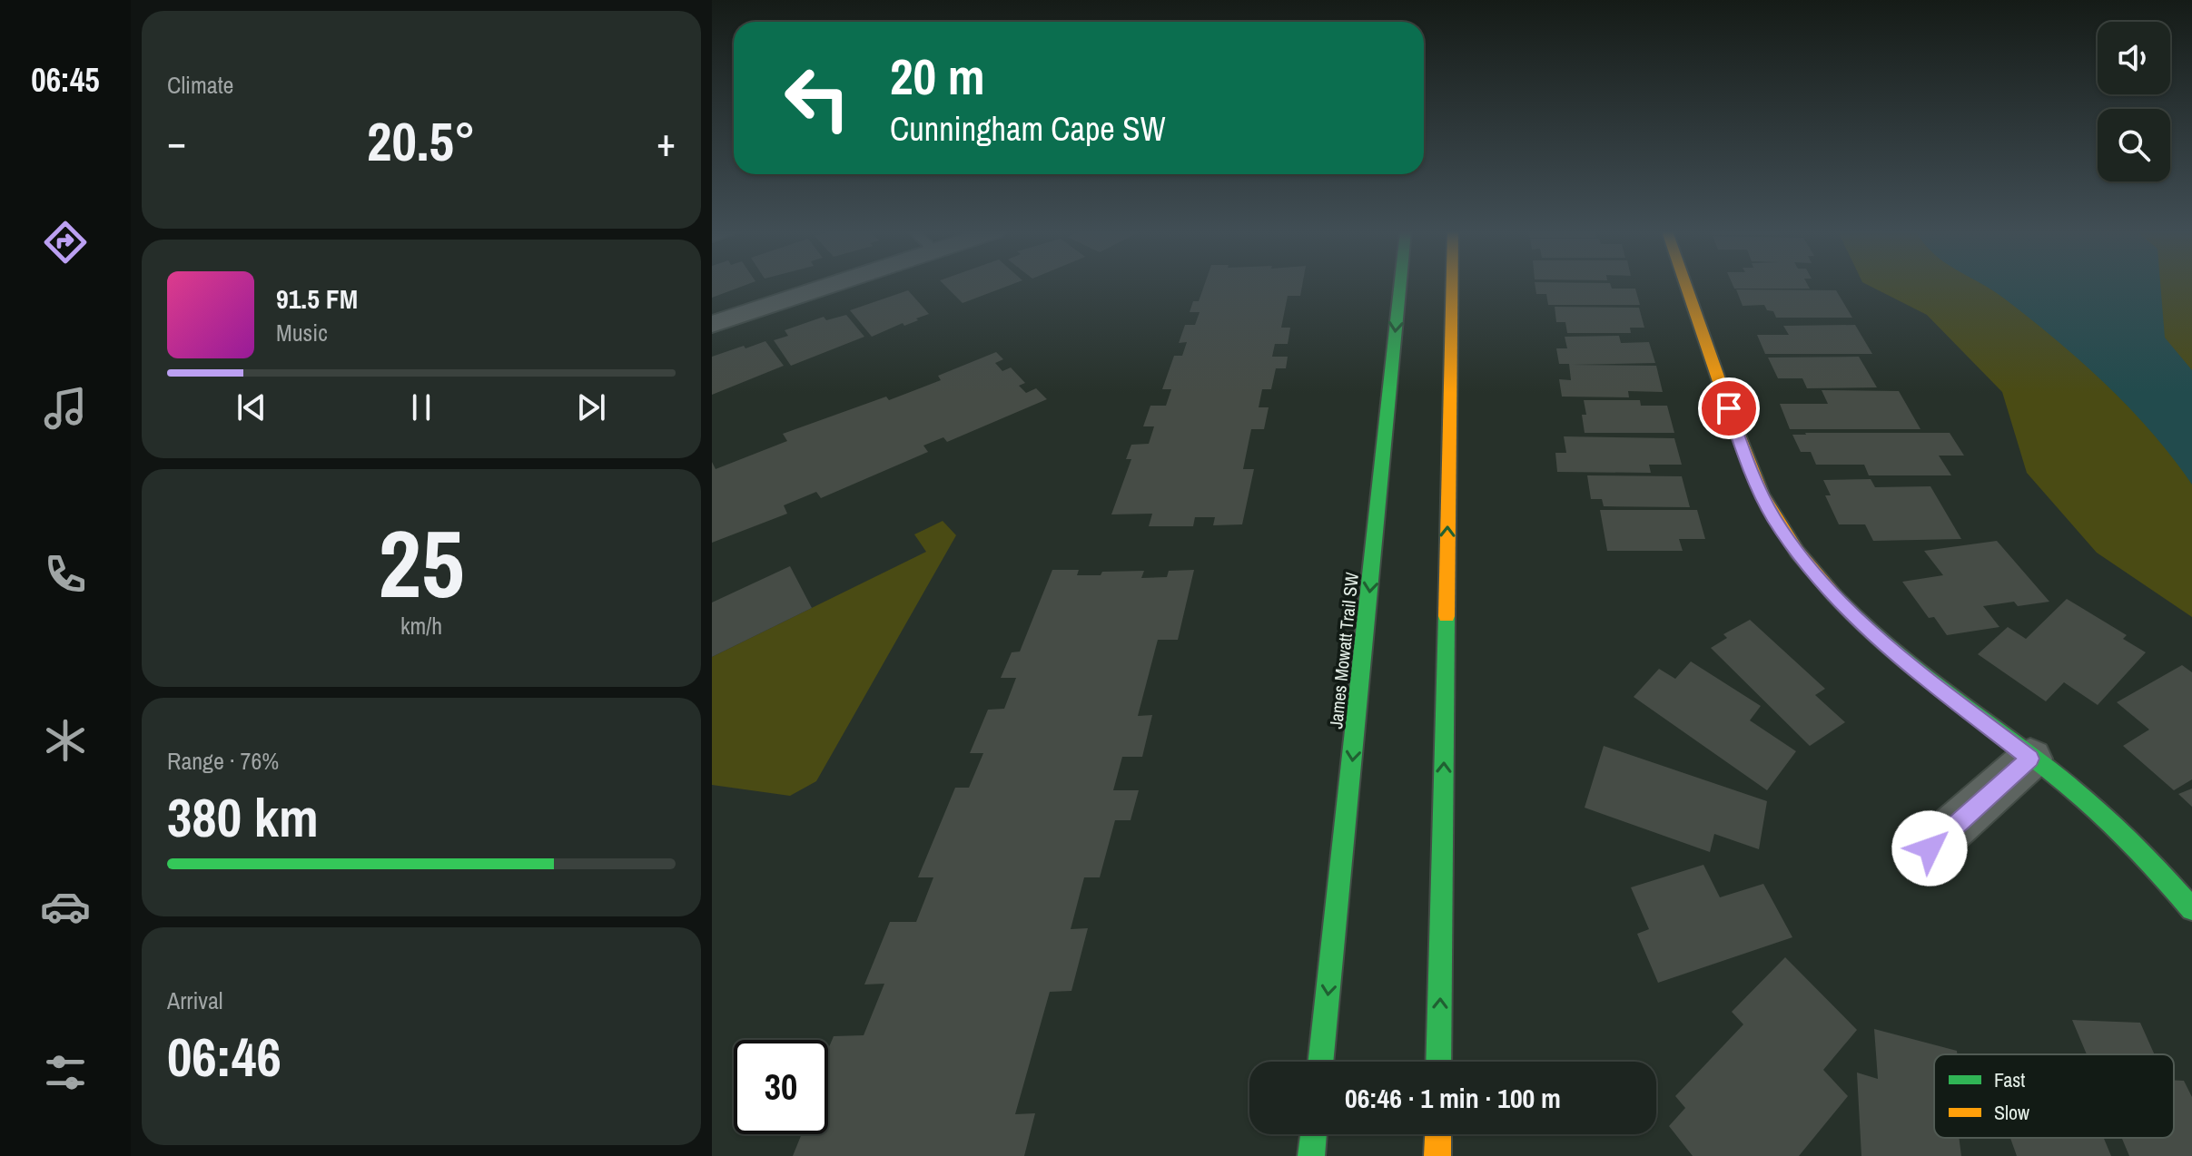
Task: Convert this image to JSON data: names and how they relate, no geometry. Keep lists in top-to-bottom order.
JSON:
{
  "streets": {
    "main road": ["James Mowatt Trail SW"]
  },
  "legend": ["Fast", "Slow"],
  "page": {
    "tabs": "06:45",
    "tile": [
      "Climate",
      ["25", "km/h"],
      ["Range · 76%", "380 km"],
      ["Arrival", "06:46"]
    ],
    "turn": ["20 m", "Cunningham Cape SW"],
    "heat": ["−", "20.5°", "+"],
    "song": ["91.5 FM", "Music"],
    "limit": "30",
    "trip": "06:46 · 1 min · 100 m"
  }
}
